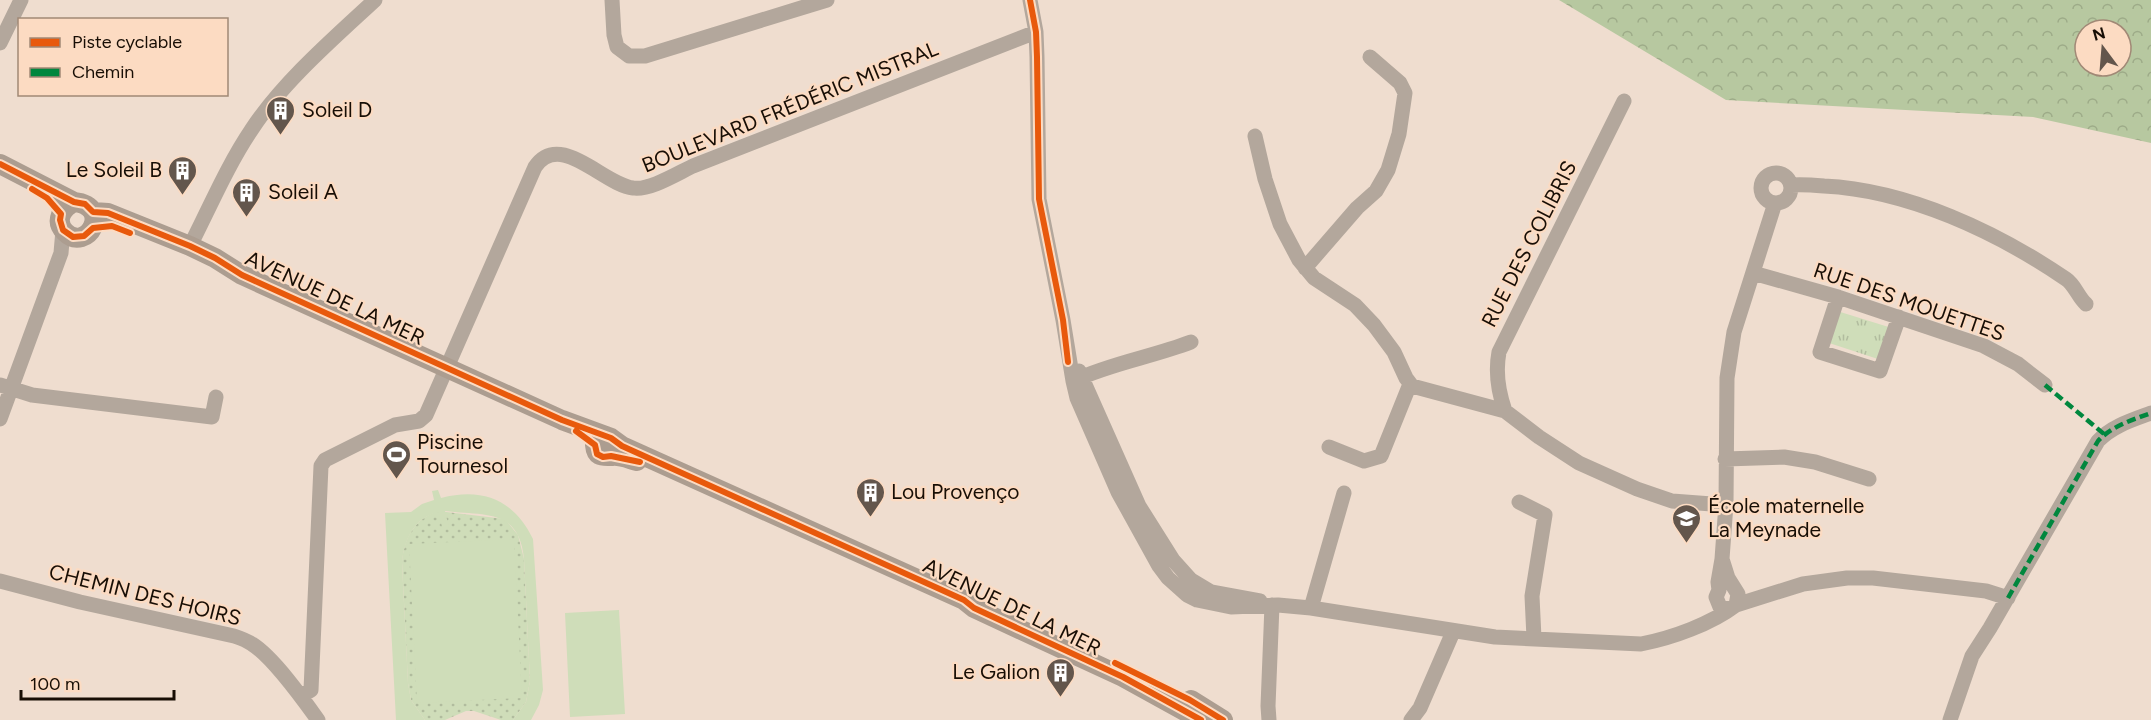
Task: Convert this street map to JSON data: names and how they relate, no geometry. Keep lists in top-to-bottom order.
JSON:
{
  "streets": {
    "main road": ["AVENUE DE LA MER"],
    "street": [
      "BOULEVARD FRÉDÉRIC MISTRAL",
      "RUE DES COLIBRIS",
      "RUE DES MOUETTES",
      "CHEMIN DES HOIRS"
    ]
  },
  "crossings": [
    ["BOULEVARD FRÉDÉRIC MISTRAL", "AVENUE DE LA MER"]
  ],
  "places": {
    "building": [
      "Soleil D",
      "Le Soleil B",
      "Soleil A",
      "Lou Provenço",
      "Le Galion"
    ],
    "sports": ["Piscine Tournesol"],
    "school or university": ["École maternelle La Meynade"]
  },
  "legend": ["Piste cyclable", "Chemin"],
  "scale_bar": "100 m",
  "north": "top"
}
